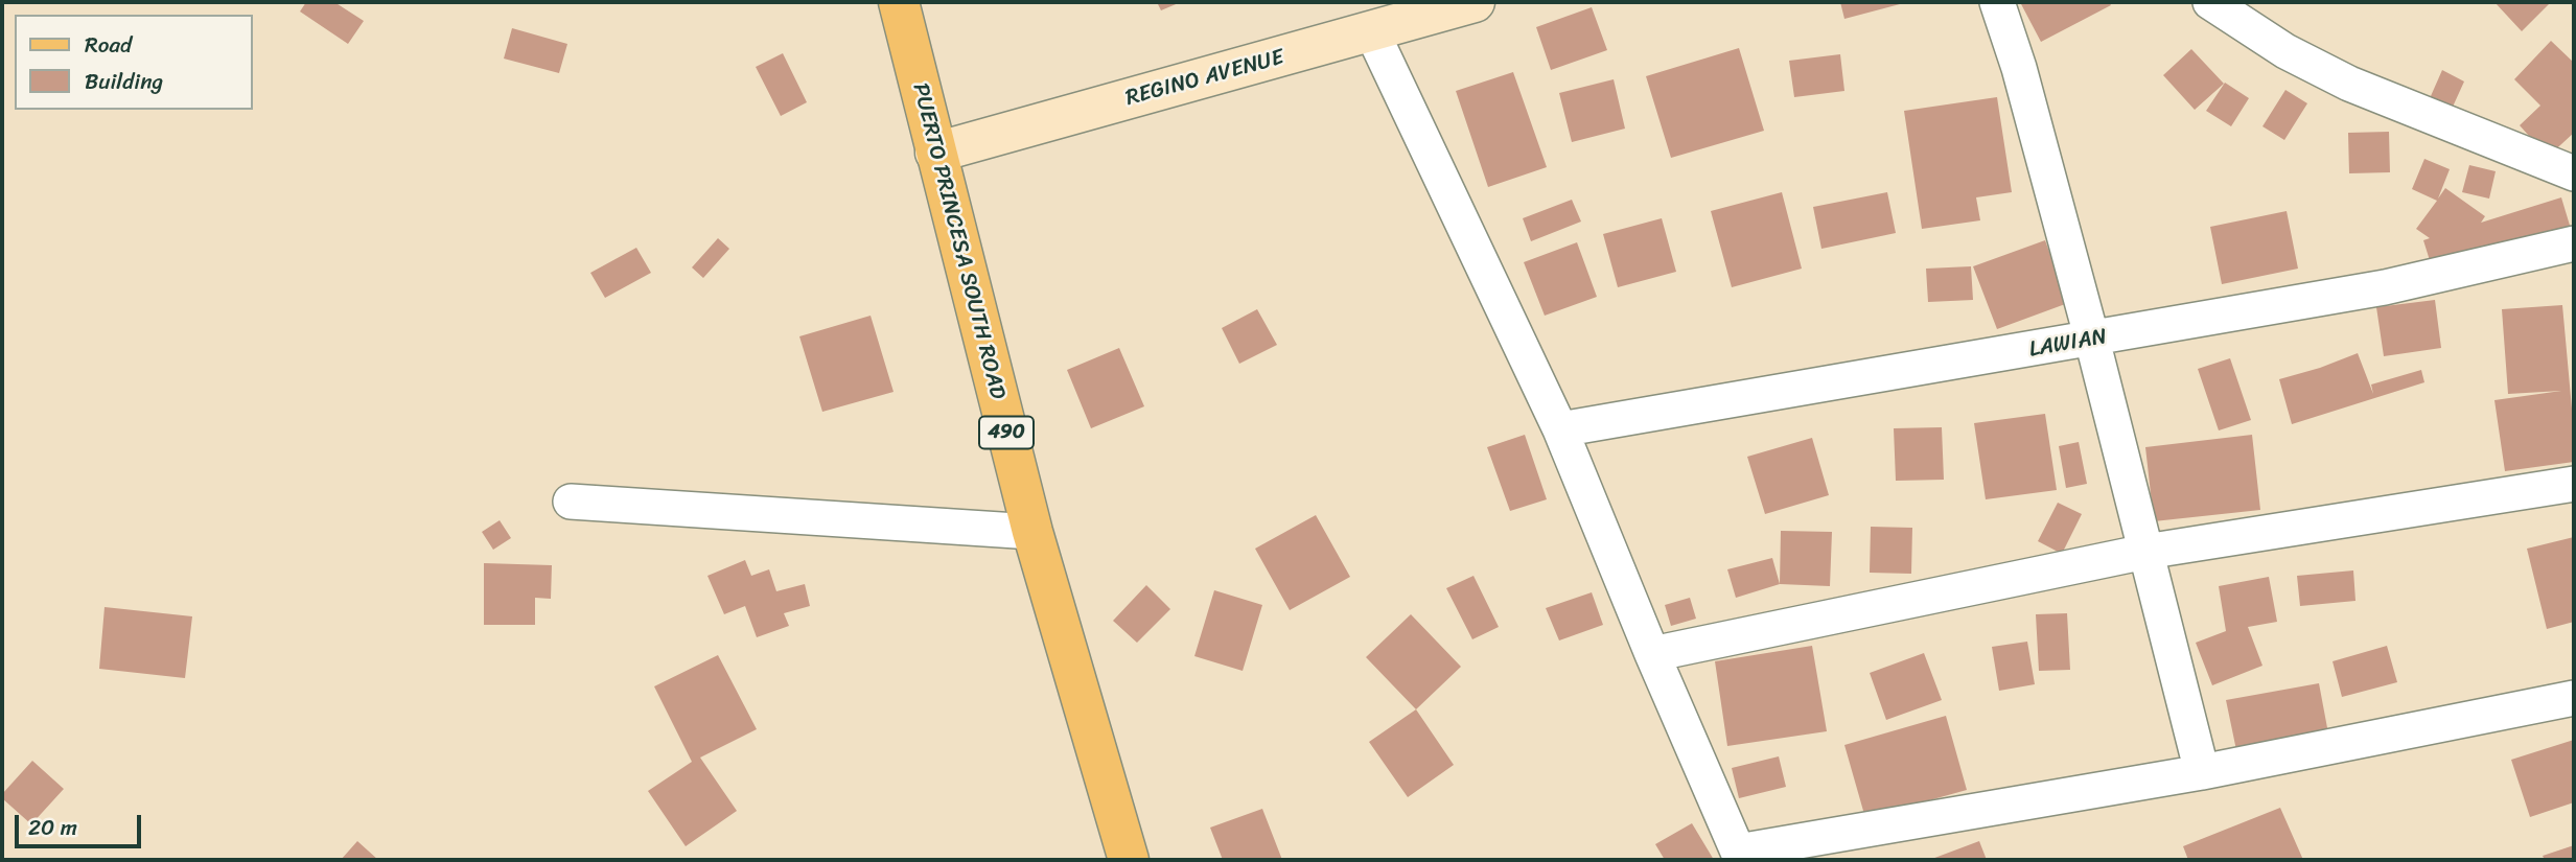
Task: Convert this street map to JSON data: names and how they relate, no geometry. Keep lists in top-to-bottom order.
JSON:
{
  "streets": {
    "main road": ["PUERTO PRINCESA SOUTH ROAD", "490"],
    "street": ["REGINO AVENUE", "LAWIAN"]
  },
  "crossings": [
    ["REGINO AVENUE", "PUERTO PRINCESA SOUTH ROAD"]
  ],
  "legend": ["Road", "Building"],
  "scale_bar": "20 m"
}
